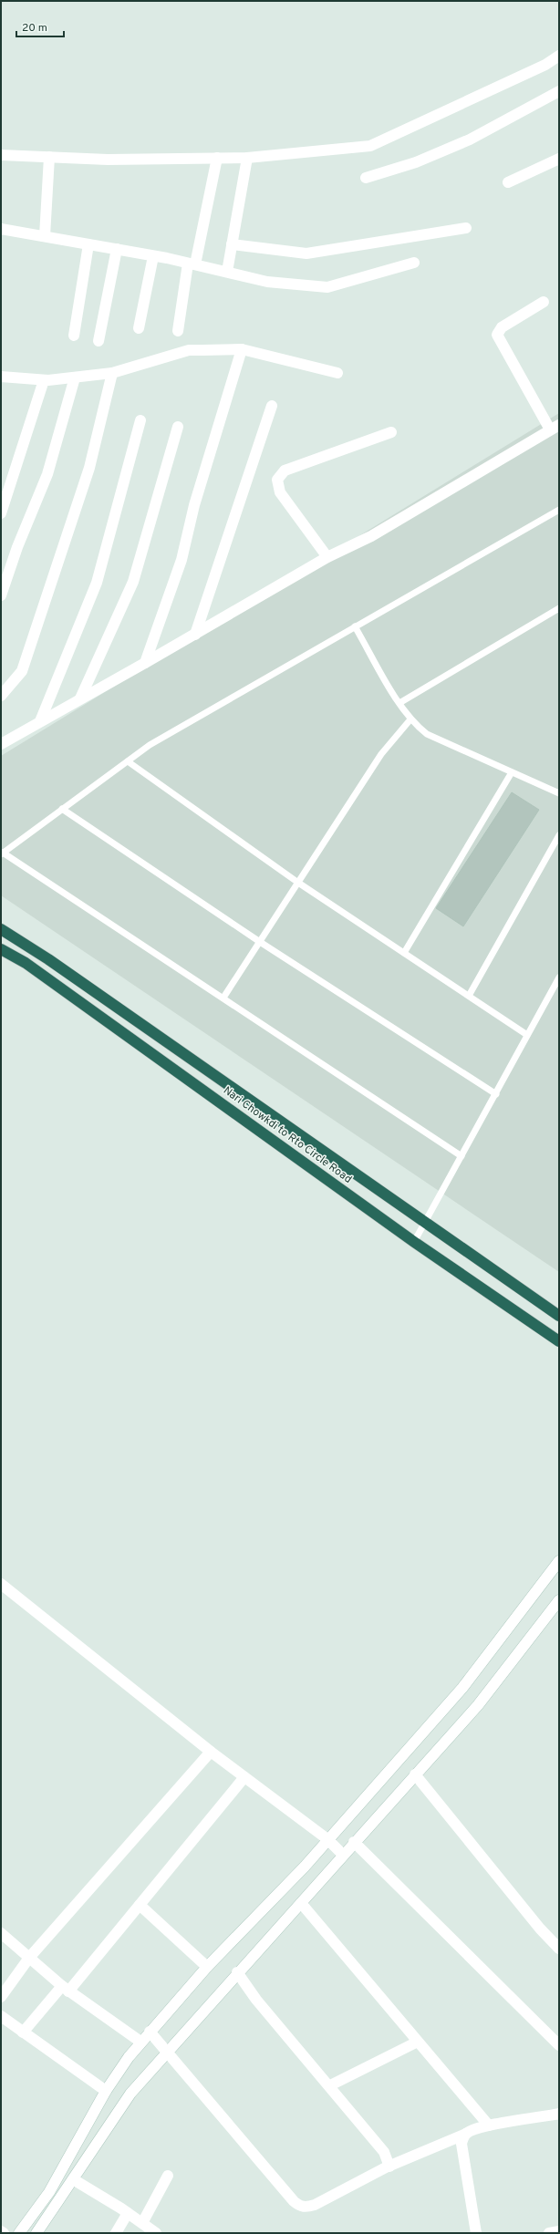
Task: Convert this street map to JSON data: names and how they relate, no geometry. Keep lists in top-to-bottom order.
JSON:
{
  "streets": {
    "highway": ["Nari Chowkdi to Rto Circle Road"]
  },
  "scale_bar": "20 m"
}
